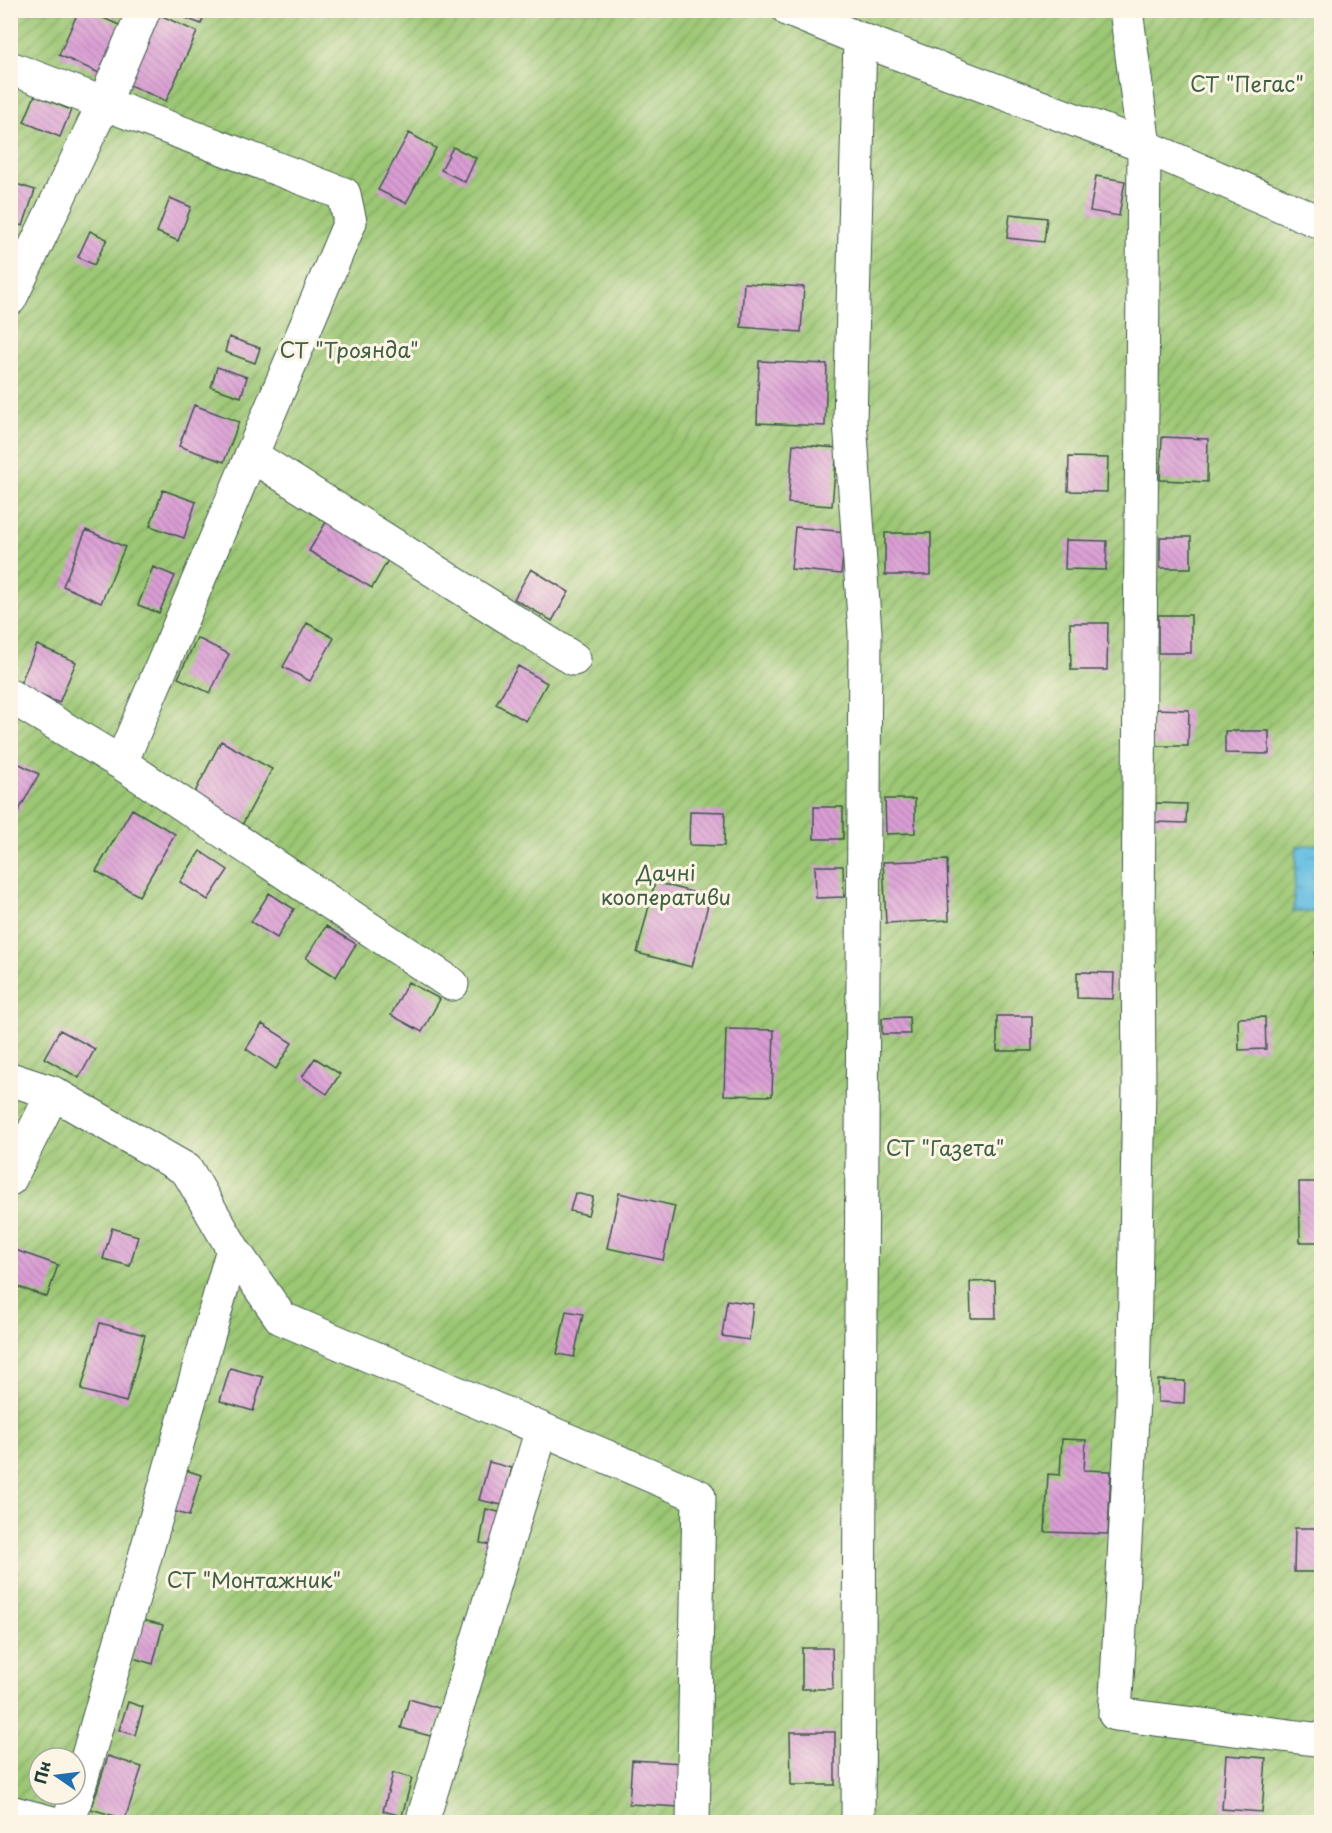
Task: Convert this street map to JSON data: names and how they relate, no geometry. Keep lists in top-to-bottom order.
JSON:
{
  "parks": [
    "СТ \"Пегас\"",
    "СТ \"Троянда\"",
    "Дачні кооперативи",
    "СТ \"Газета\"",
    "СТ \"Монтажник\""
  ],
  "north": "left"
}
